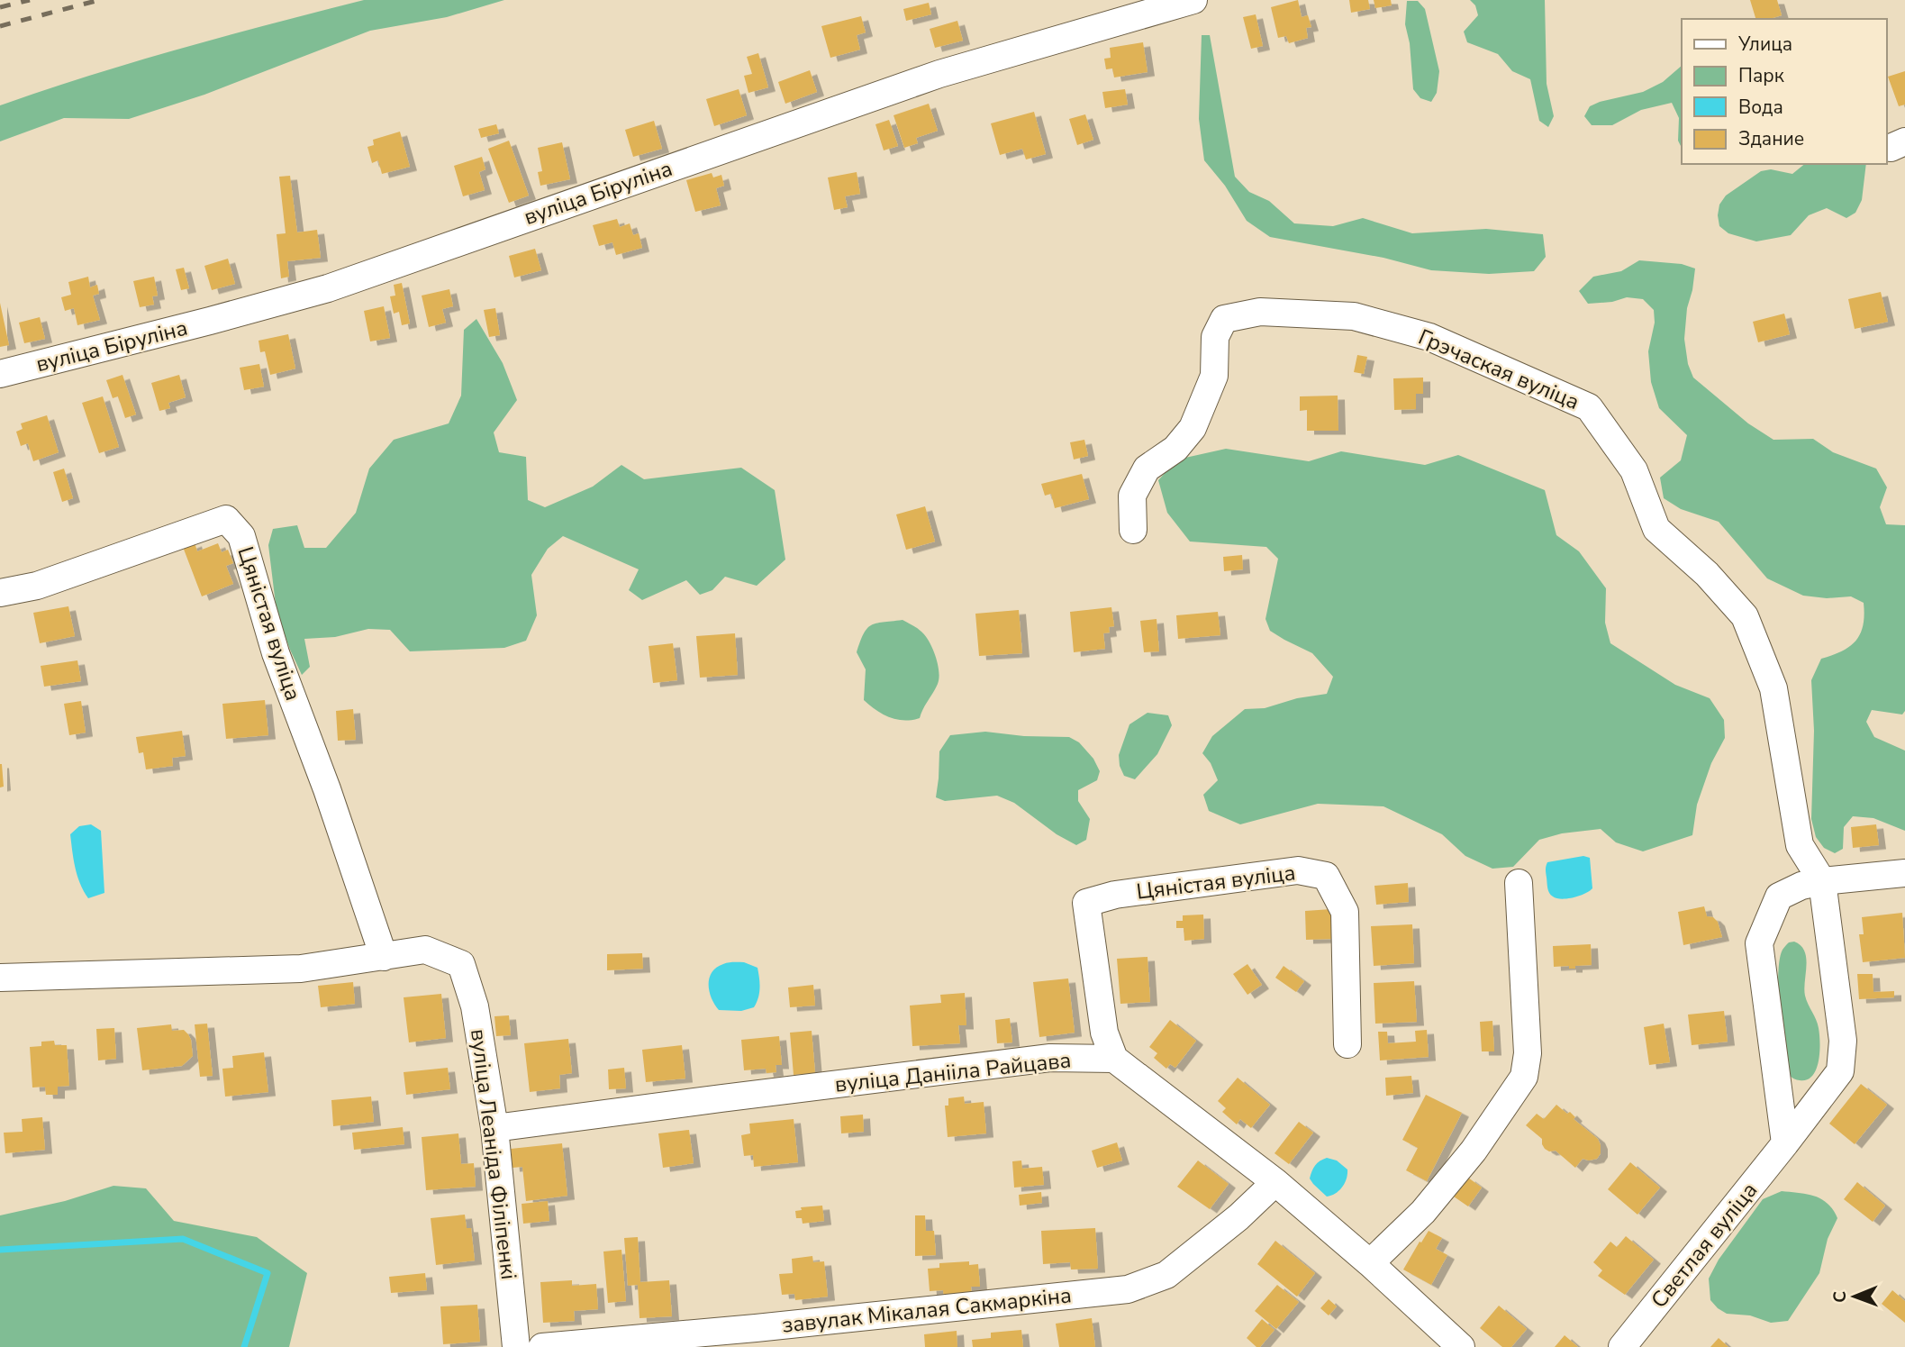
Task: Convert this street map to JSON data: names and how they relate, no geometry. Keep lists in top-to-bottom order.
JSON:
{
  "streets": {
    "street": [
      "вуліца Біруліна",
      "Грэчаская вуліца",
      "Цяністая вуліца",
      "вуліца Данііла Райцава",
      "вуліца Леаніда Філіпенкі",
      "Светлая вуліца",
      "завулак Мікалая Сакмаркіна"
    ]
  },
  "crossings": [
    ["Грэчаская вуліца", "Светлая вуліца"],
    ["Цяністая вуліца", "вуліца Данііла Райцава"],
    ["Цяністая вуліца", "вуліца Леаніда Філіпенкі"],
    ["вуліца Данііла Райцава", "вуліца Леаніда Філіпенкі"]
  ],
  "legend": [
    "Улица",
    "Парк",
    "Вода",
    "Здание"
  ],
  "north": "left"
}
